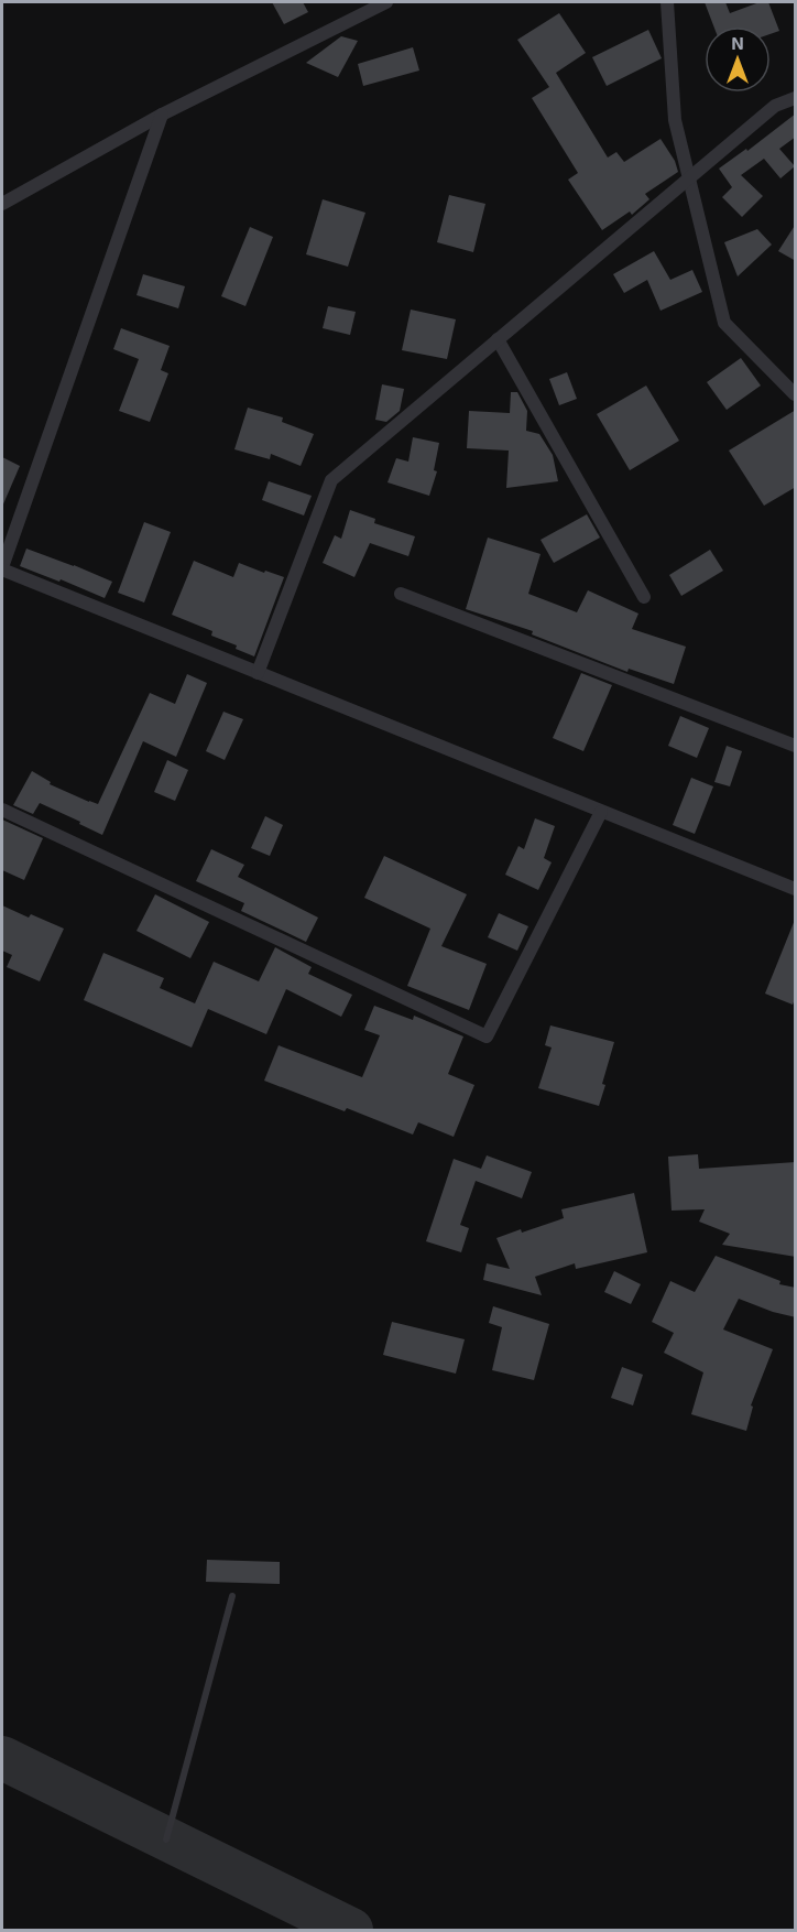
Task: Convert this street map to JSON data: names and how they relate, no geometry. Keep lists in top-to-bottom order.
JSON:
{
  "north": "top"
}
